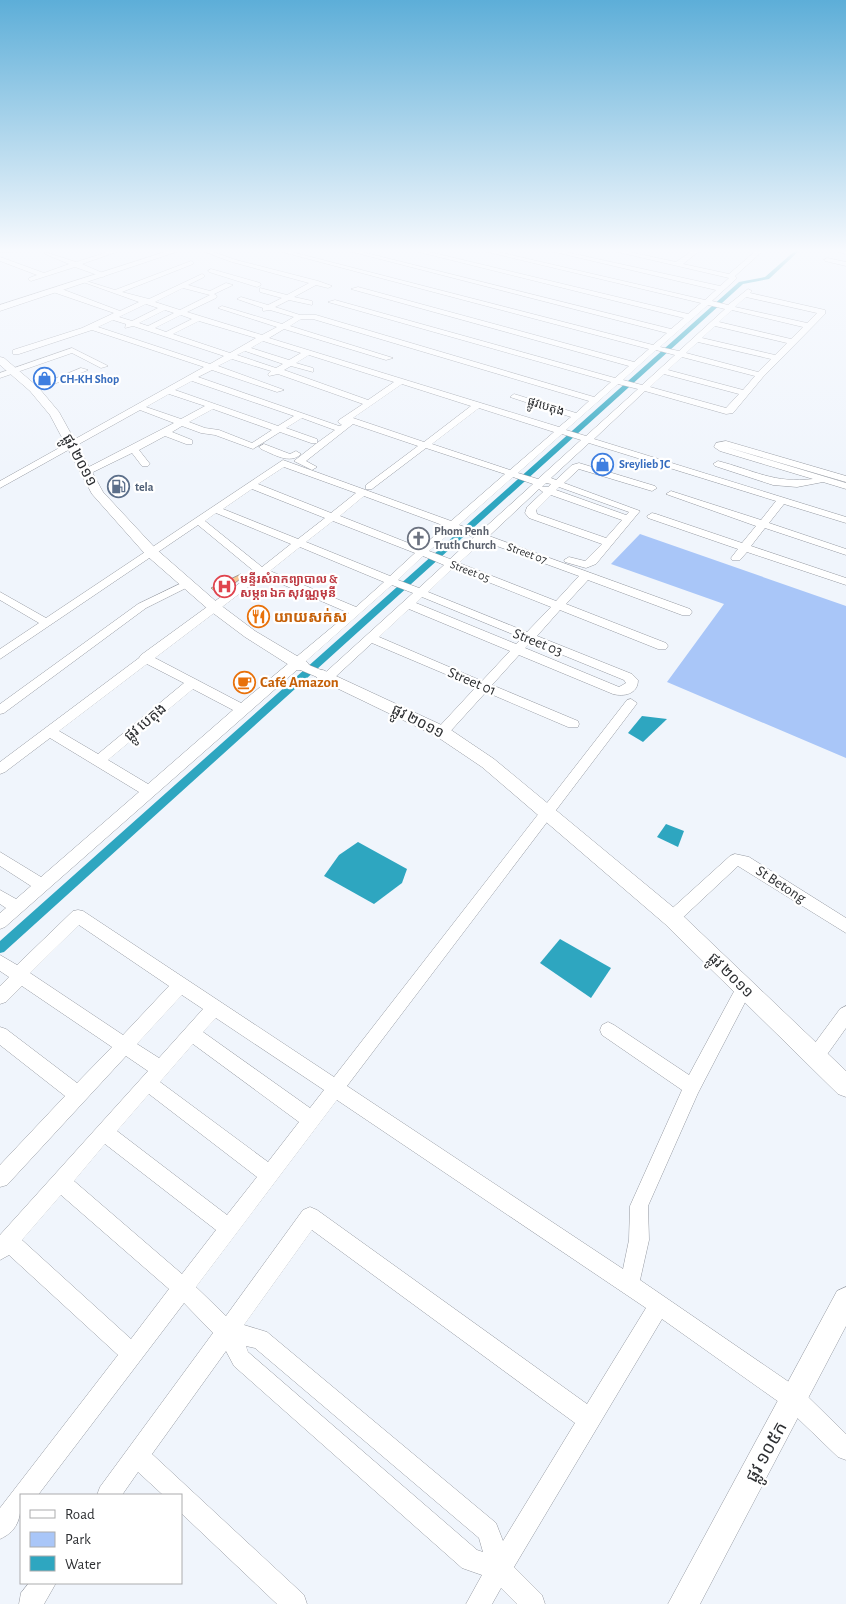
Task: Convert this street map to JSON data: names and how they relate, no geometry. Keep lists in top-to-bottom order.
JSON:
{
  "streets": {
    "main road": ["ផ្លូវ ២០១១", "ផ្លូវ ១០៥ក"],
    "street": [
      "ផ្លូវបេតុង",
      "Street 07",
      "Street 05",
      "Street 03",
      "Street 01",
      "ផ្លូវ បេតុង",
      "St Betong"
    ]
  },
  "crossings": [
    ["ផ្លូវ ២០១១", "St Betong"],
    ["Street 07", "Street 05"]
  ],
  "places": {
    "shop": ["CH-KH Shop", "Sreylieb JC"],
    "fuel station": ["tela"],
    "church": ["Phom Penh Truth Church"],
    "hospital": ["មន្ទីរសំរាកព្យាបាល & សម្ភព ឯក សុវណ្ណមុនី"],
    "restaurant": ["យាយសក់ស"],
    "cafe": ["Café Amazon"]
  },
  "legend": ["Road", "Park", "Water"]
}
